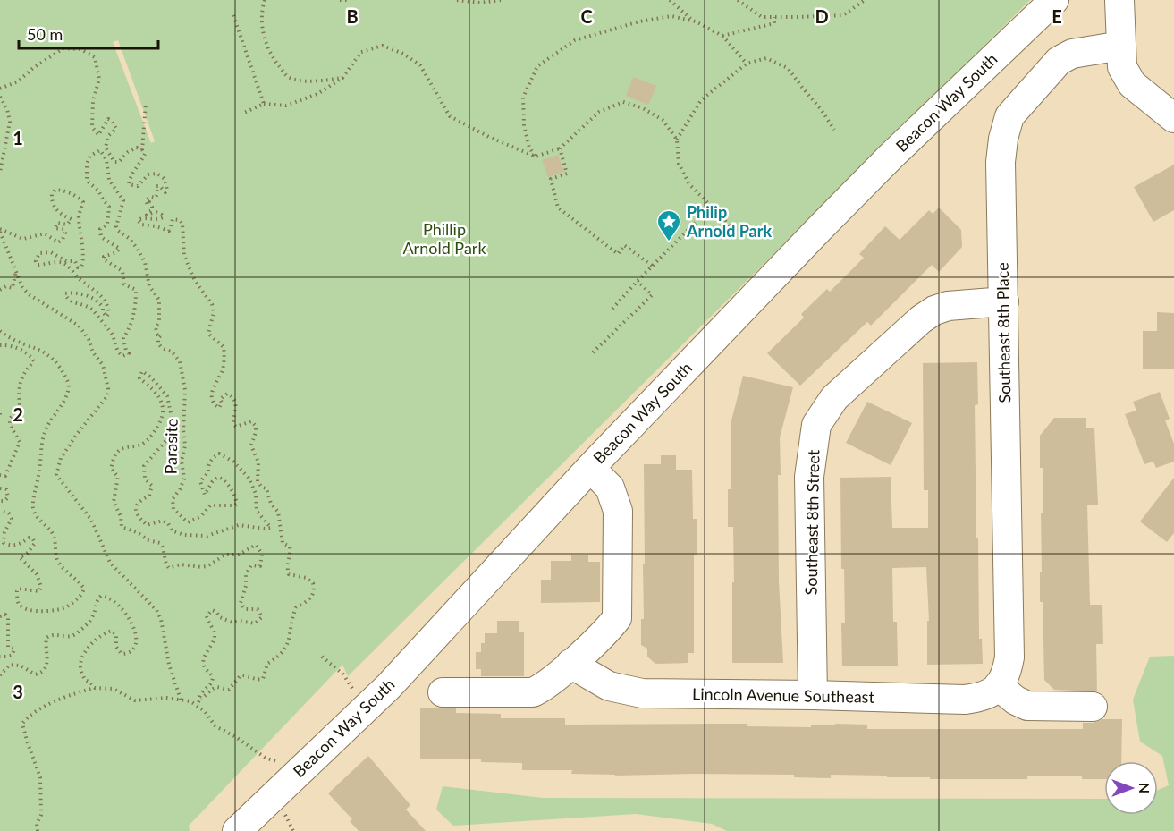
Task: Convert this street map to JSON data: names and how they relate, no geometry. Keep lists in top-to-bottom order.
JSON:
{
  "streets": {
    "street": [
      "Beacon Way South",
      "Southeast 8th Place",
      "Southeast 8th Street",
      "Lincoln Avenue Southeast"
    ],
    "path": ["Parasite"]
  },
  "crossings": [
    ["Southeast 8th Place", "Southeast 8th Street"],
    ["Southeast 8th Place", "Lincoln Avenue Southeast"],
    ["Southeast 8th Street", "Lincoln Avenue Southeast"]
  ],
  "parks": ["Phillip Arnold Park"],
  "places": {
    "place": ["Philip Arnold Park"]
  },
  "scale_bar": "50 m",
  "north": "right",
  "grid": {
    "columns": [
      "B",
      "C",
      "D",
      "E"
    ],
    "rows": ["1", "2", "3"]
  }
}
